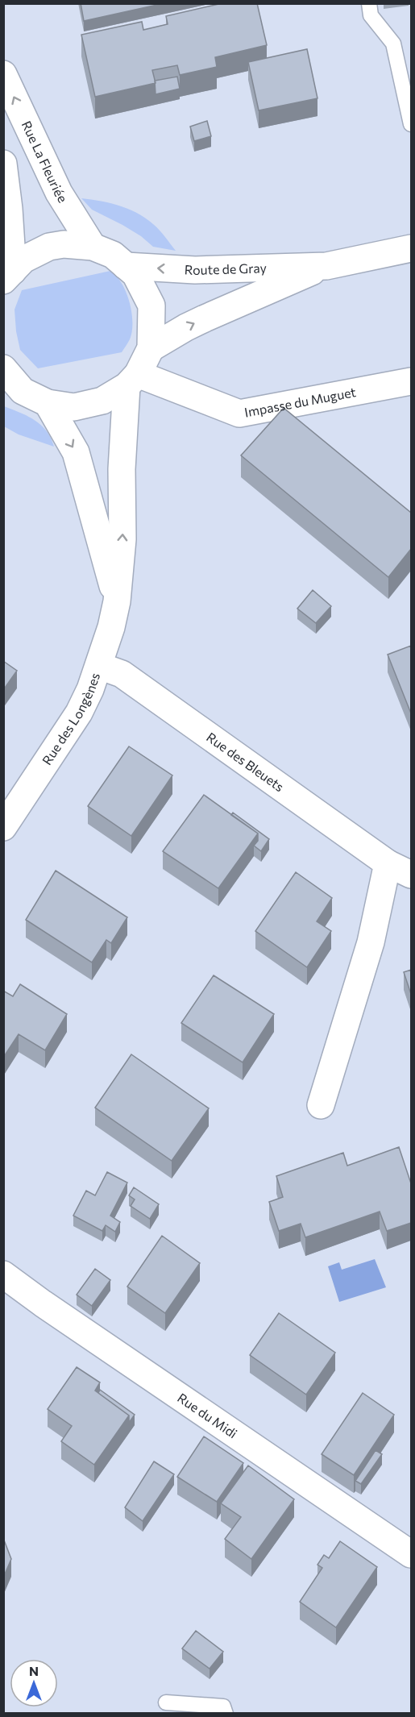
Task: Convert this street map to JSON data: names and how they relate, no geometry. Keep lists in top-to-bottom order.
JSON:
{
  "streets": {
    "street": [
      "Rue La Fleuriée",
      "Route de Gray",
      "Impasse du Muguet",
      "Rue des Longènes",
      "Rue des Bleuets",
      "Rue du Midi"
    ]
  },
  "crossings": [
    ["Impasse du Muguet", "Rue des Longènes"],
    ["Rue des Longènes", "Rue des Bleuets"]
  ],
  "north": "top"
}
